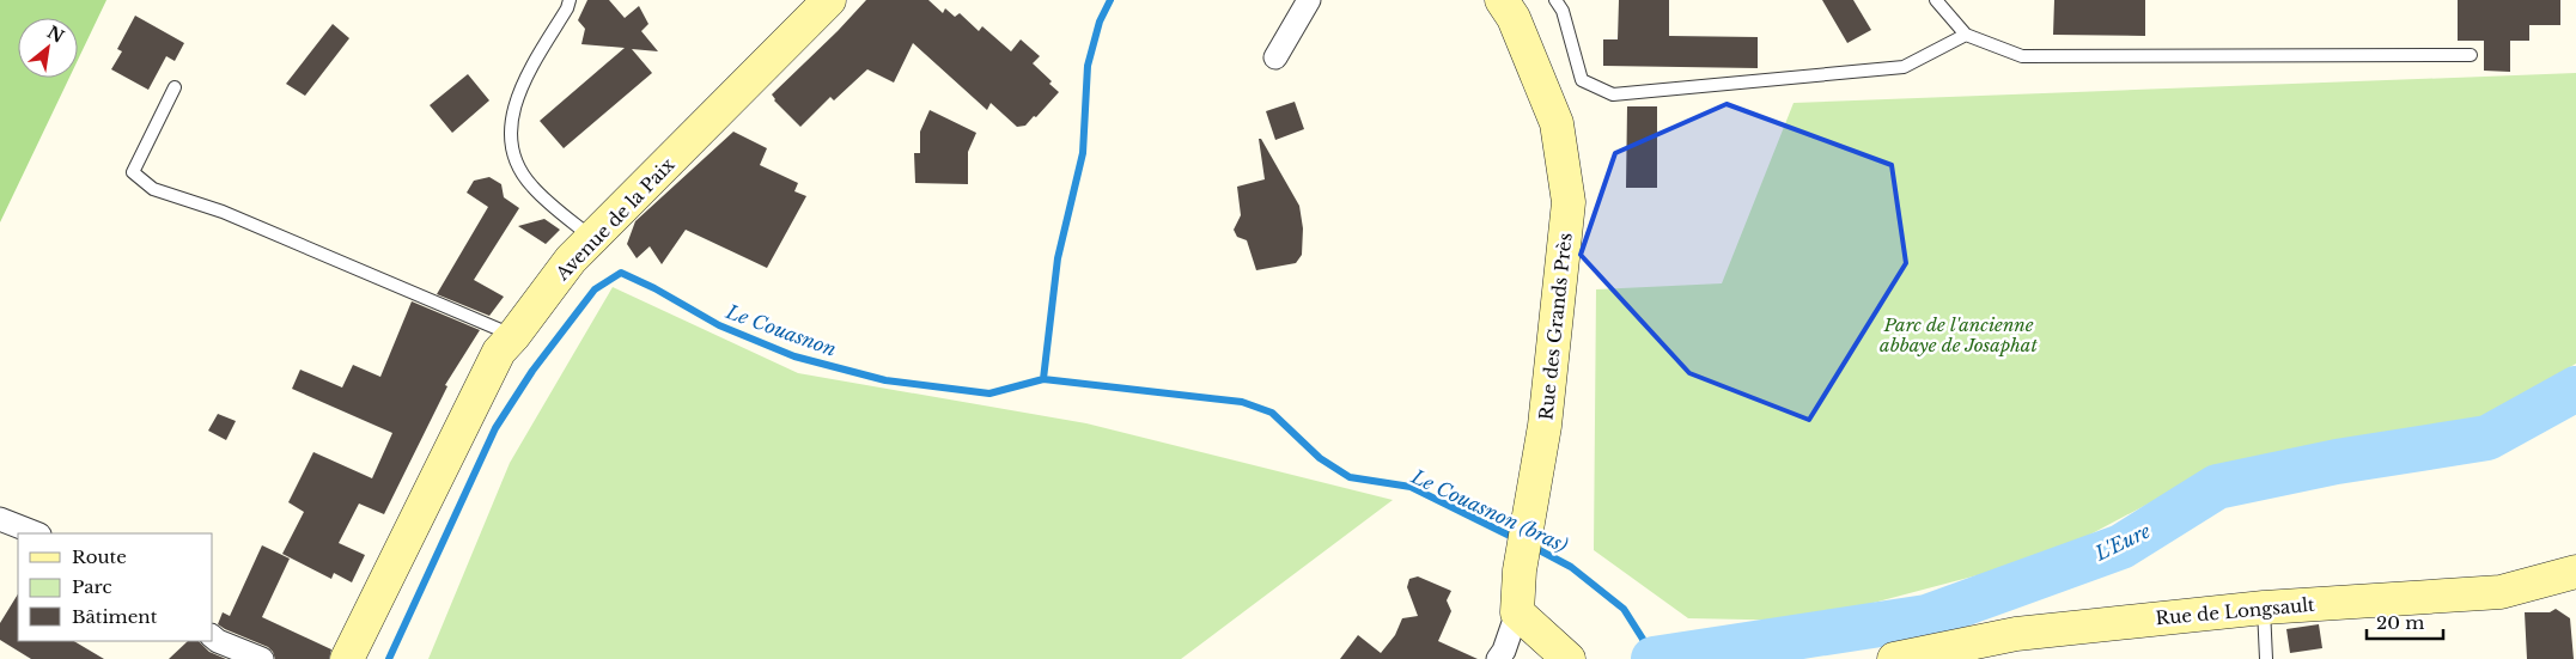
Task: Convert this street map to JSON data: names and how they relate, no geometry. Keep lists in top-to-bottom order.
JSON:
{
  "streets": {
    "street": ["Avenue de la Paix", "Rue des Grands Près", "Rue de Longsault"]
  },
  "water": ["Le Couasnon", "Le Couasnon (bras)", "L'Eure"],
  "parks": ["Parc de l'ancienne abbaye de Josaphat"],
  "legend": ["Route", "Parc", "Bâtiment"],
  "scale_bar": "20 m",
  "north": "top right"
}
